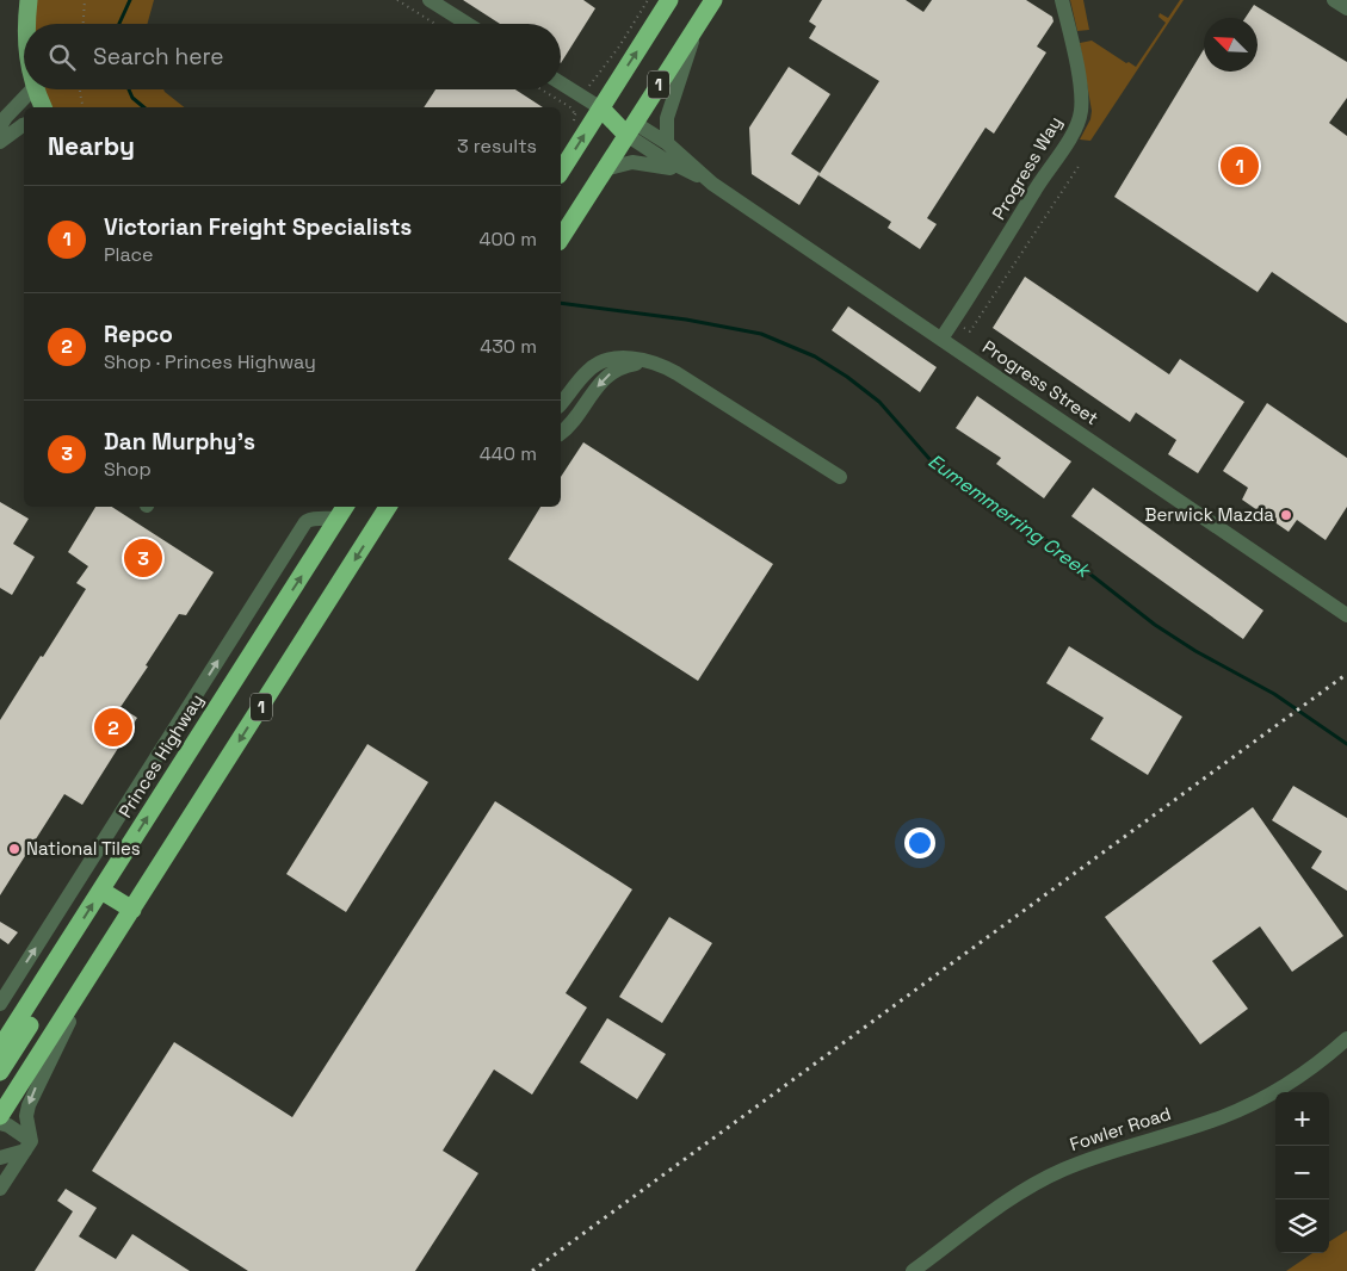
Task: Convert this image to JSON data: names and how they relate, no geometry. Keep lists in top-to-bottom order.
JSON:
{
  "streets": {
    "highway": ["1", "Princes Highway"],
    "street": ["Progress Way", "Progress Street", "Fowler Road"]
  },
  "crossings": [
    ["1", "Progress Street"],
    ["Progress Way", "Progress Street"]
  ],
  "one_way": ["Princes Highway"],
  "water": ["Eumemmerring Creek"],
  "places": ["Berwick Mazda", "National Tiles"],
  "north": "top left",
  "page": {
    "search": "Search here",
    "heading": ["Nearby", "3 results"],
    "pins": ["1", "3", "2"],
    "list": [
      {
        "mark": "1",
        "name": "Victorian Freight Specialists",
        "note": "Place",
        "value": "400 m"
      },
      {
        "mark": "2",
        "name": "Repco",
        "note": "Shop · Princes Highway",
        "value": "430 m"
      },
      {
        "mark": "3",
        "name": "Dan Murphy's",
        "note": "Shop",
        "value": "440 m"
      }
    ],
    "map_buttons": ["+", "−"]
  }
}
